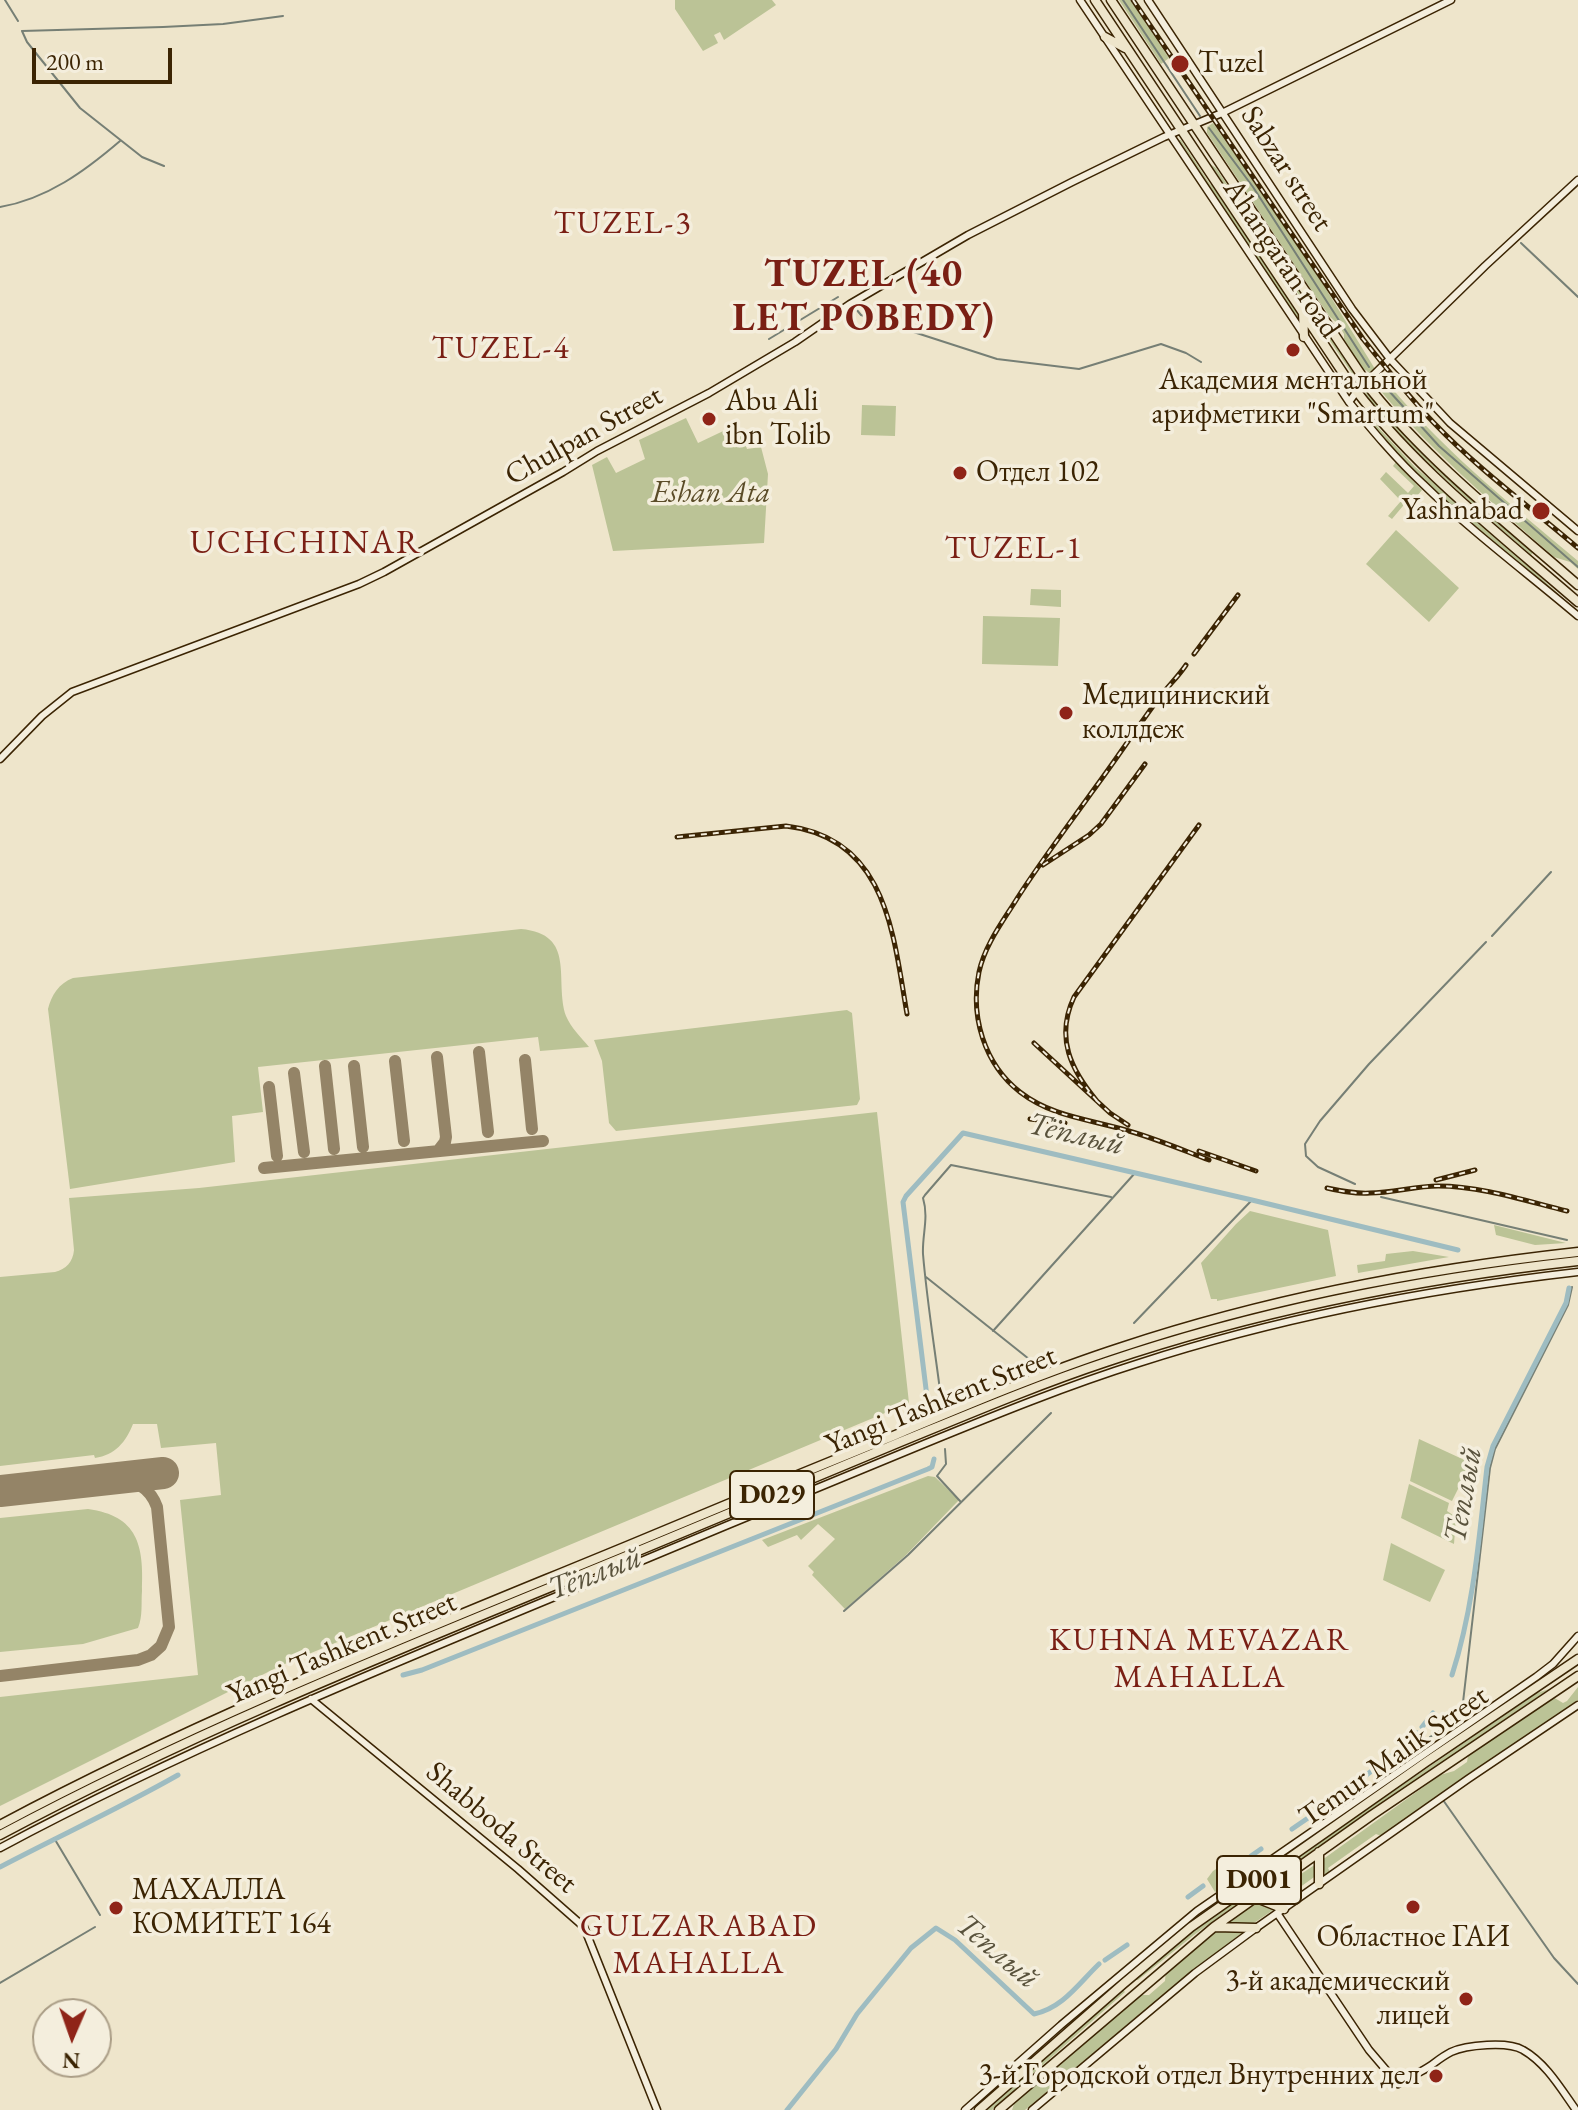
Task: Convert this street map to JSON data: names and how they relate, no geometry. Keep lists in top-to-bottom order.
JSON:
{
  "streets": {
    "highway": [
      "Ahangaran road",
      "Yangi Tashkent Street",
      "D029",
      "Temur Malik Street",
      "D001"
    ],
    "main road": ["Sabzar street", "Chulpan Street", "Shabboda Street"]
  },
  "crossings": [
    ["Sabzar street", "Chulpan Street"],
    ["Ahangaran road", "Chulpan Street"]
  ],
  "districts": [
    "TUZEL-3",
    "TUZEL (40 LET POBEDY)",
    "TUZEL-4",
    "UCHCHINAR",
    "TUZEL-1",
    "KUHNA MEVAZAR MAHALLA",
    "GULZARABAD MAHALLA"
  ],
  "water": ["Тёплый", "Теплый"],
  "parks": ["Eshan Аta"],
  "places": [
    "Tuzel",
    "Академия ментальной арифметики \"Smartum\"",
    "Abu Ali ibn Tolib",
    "Отдел 102",
    "Yashnabad",
    "Медициниский коллдеж",
    "Областное ГАИ",
    "МАХАЛЛА КОМИТЕТ 164",
    "3-й академический лицей",
    "3-й Городской отдел Внутренних дел"
  ],
  "scale_bar": "200 m",
  "north": "bottom"
}
